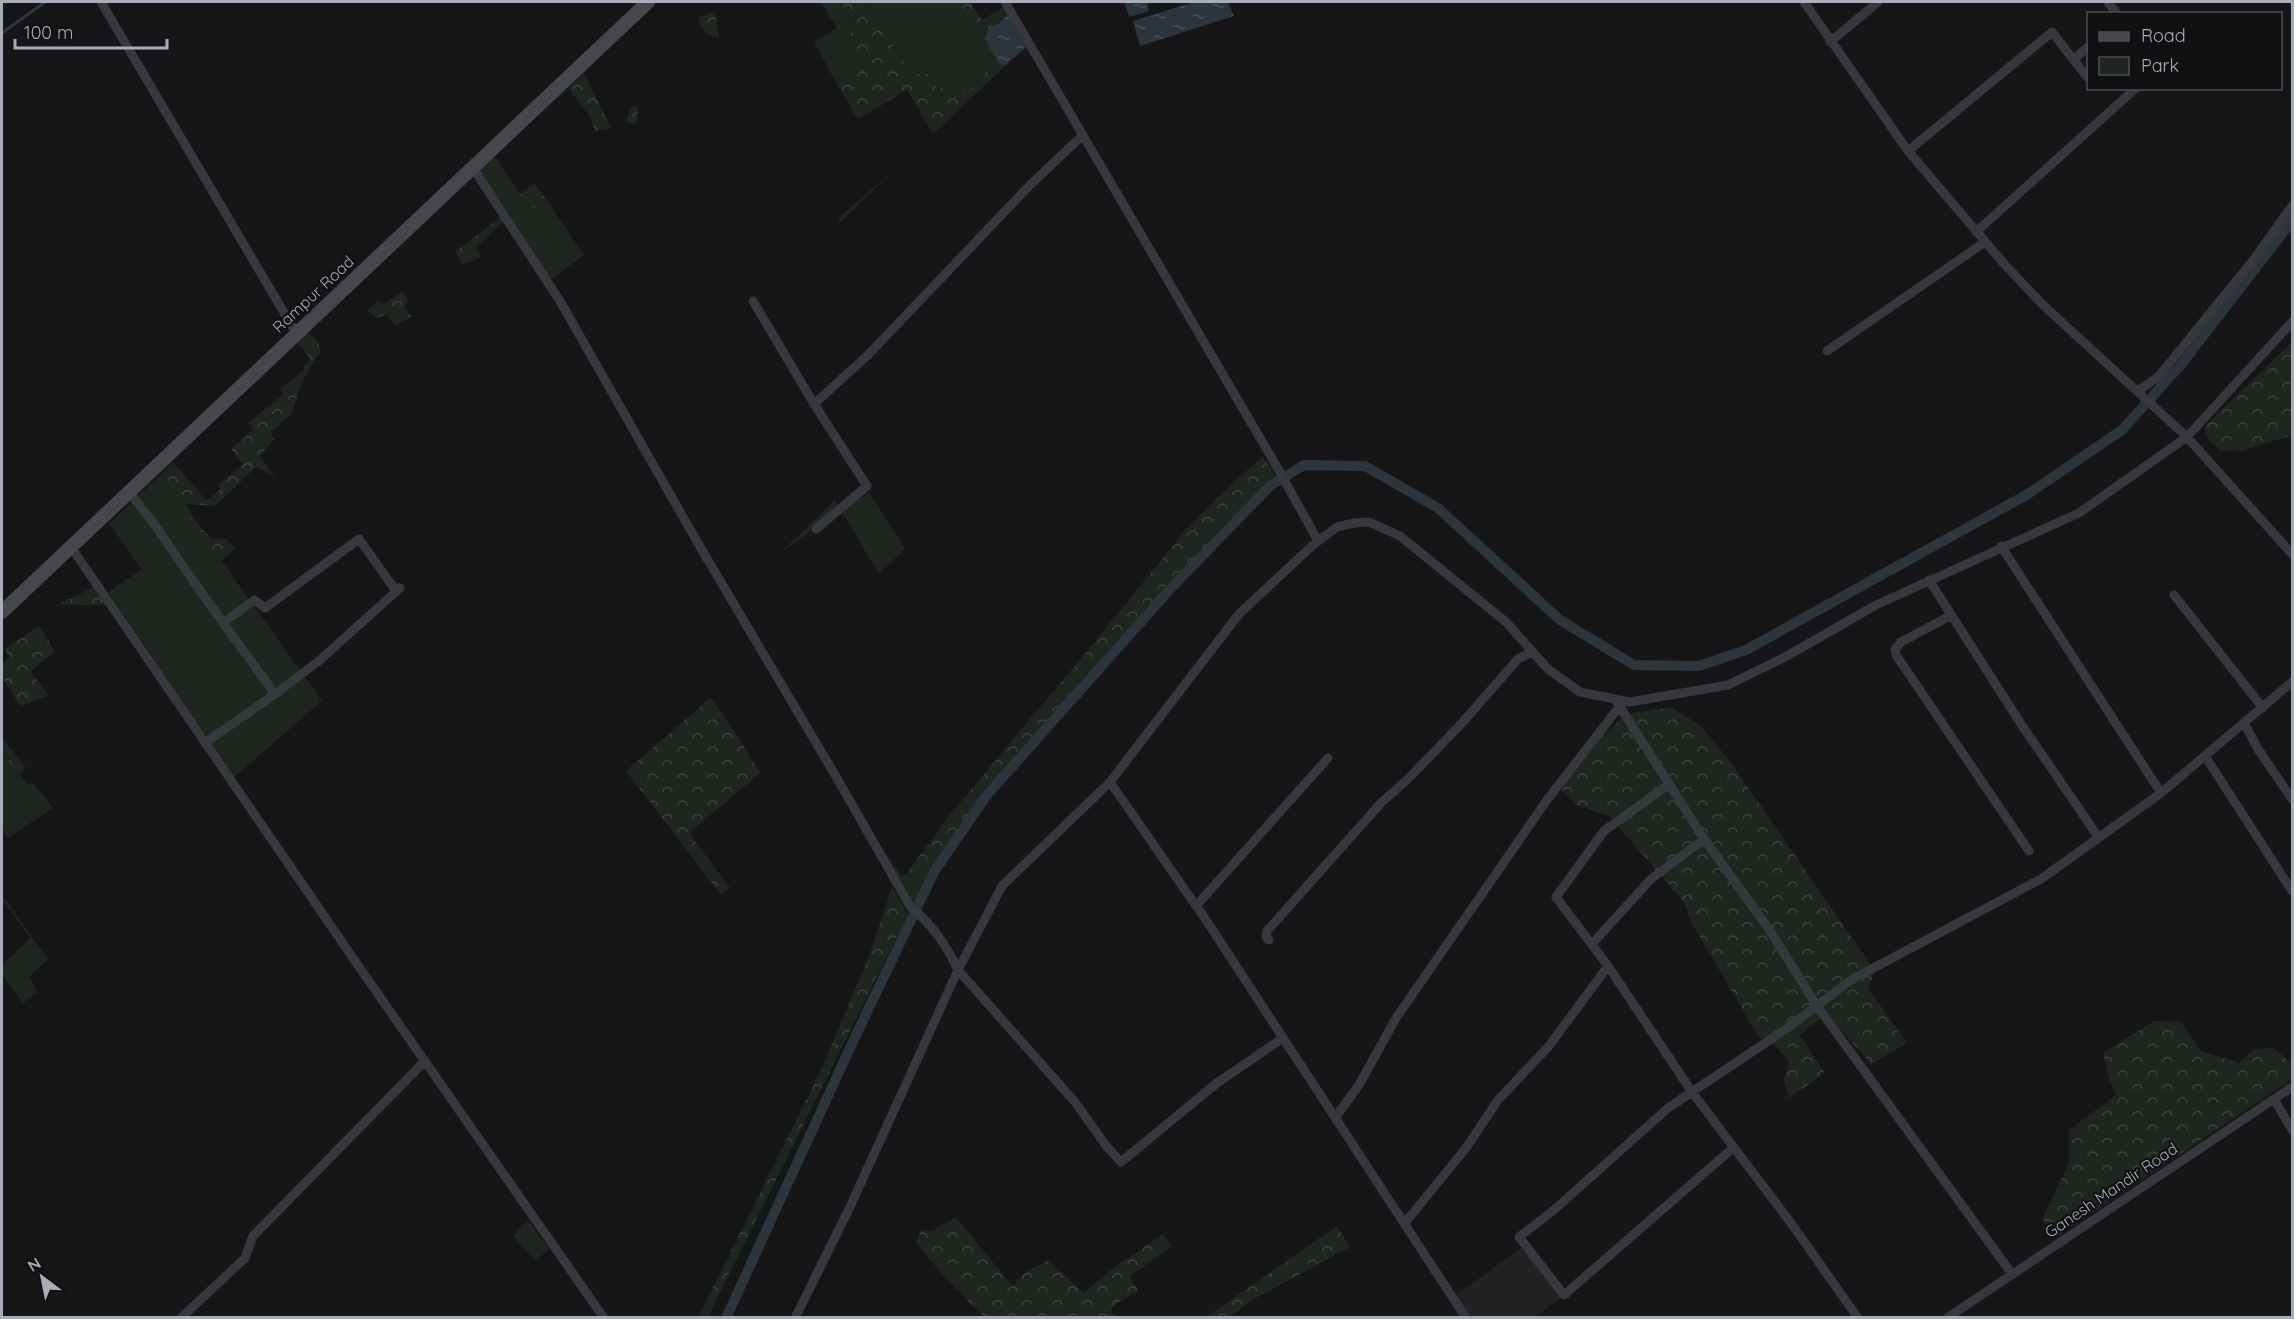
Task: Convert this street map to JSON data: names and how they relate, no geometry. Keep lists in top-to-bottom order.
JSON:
{
  "streets": {
    "main road": ["Rampur Road"],
    "street": ["Ganesh Mandir Road"]
  },
  "legend": ["Road", "Park"],
  "scale_bar": "100 m",
  "north": "top left"
}
